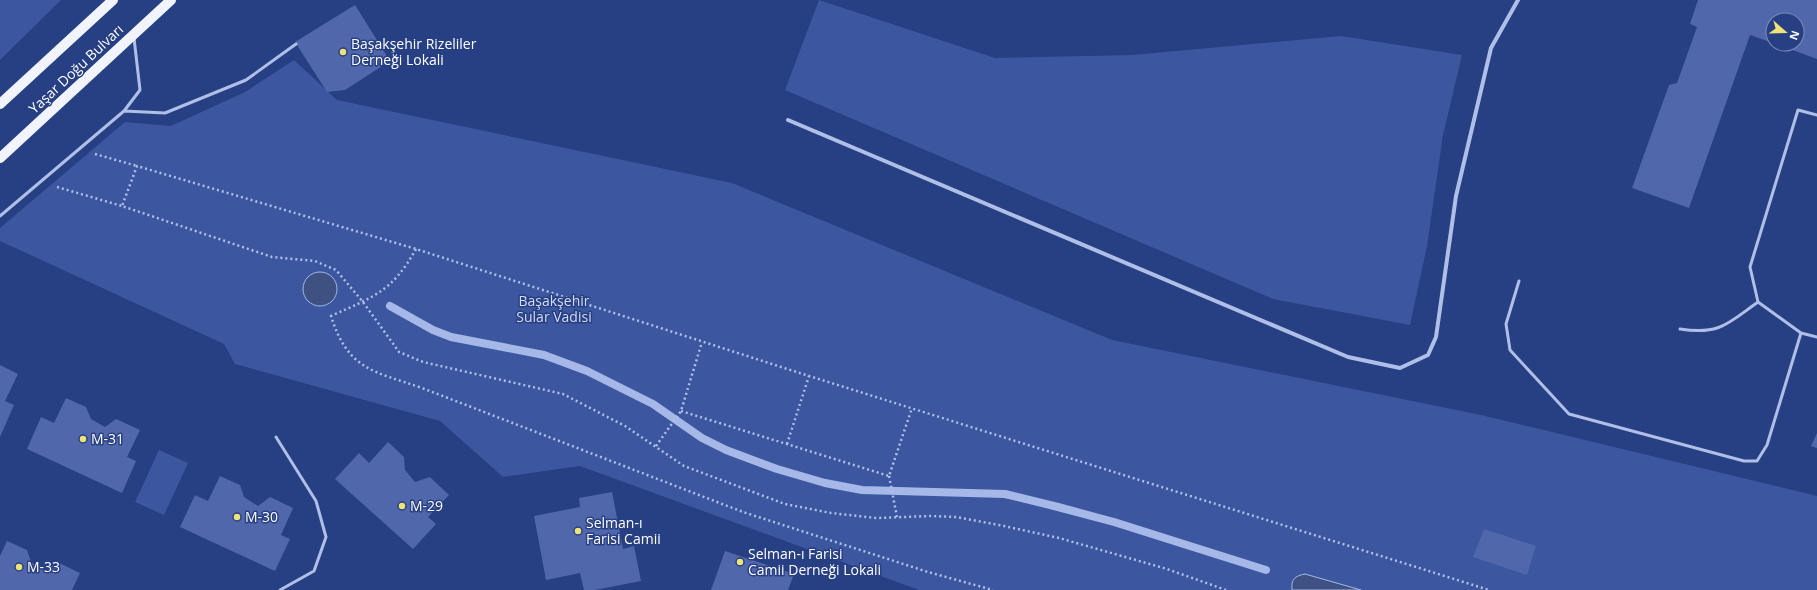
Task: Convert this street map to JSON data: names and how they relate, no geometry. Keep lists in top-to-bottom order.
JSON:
{
  "streets": {
    "main road": ["Yaşar Doğu Bulvarı"]
  },
  "parks": ["Başakşehir Sular Vadisi"],
  "places": [
    "Başakşehir Rizeliler Derneği Lokali",
    "M-31",
    "M-29",
    "M-30",
    "Selman-ı Farisi Camii",
    "Selman-ı Farisi Camii Derneği Lokali",
    "M-33"
  ],
  "north": "right"
}
